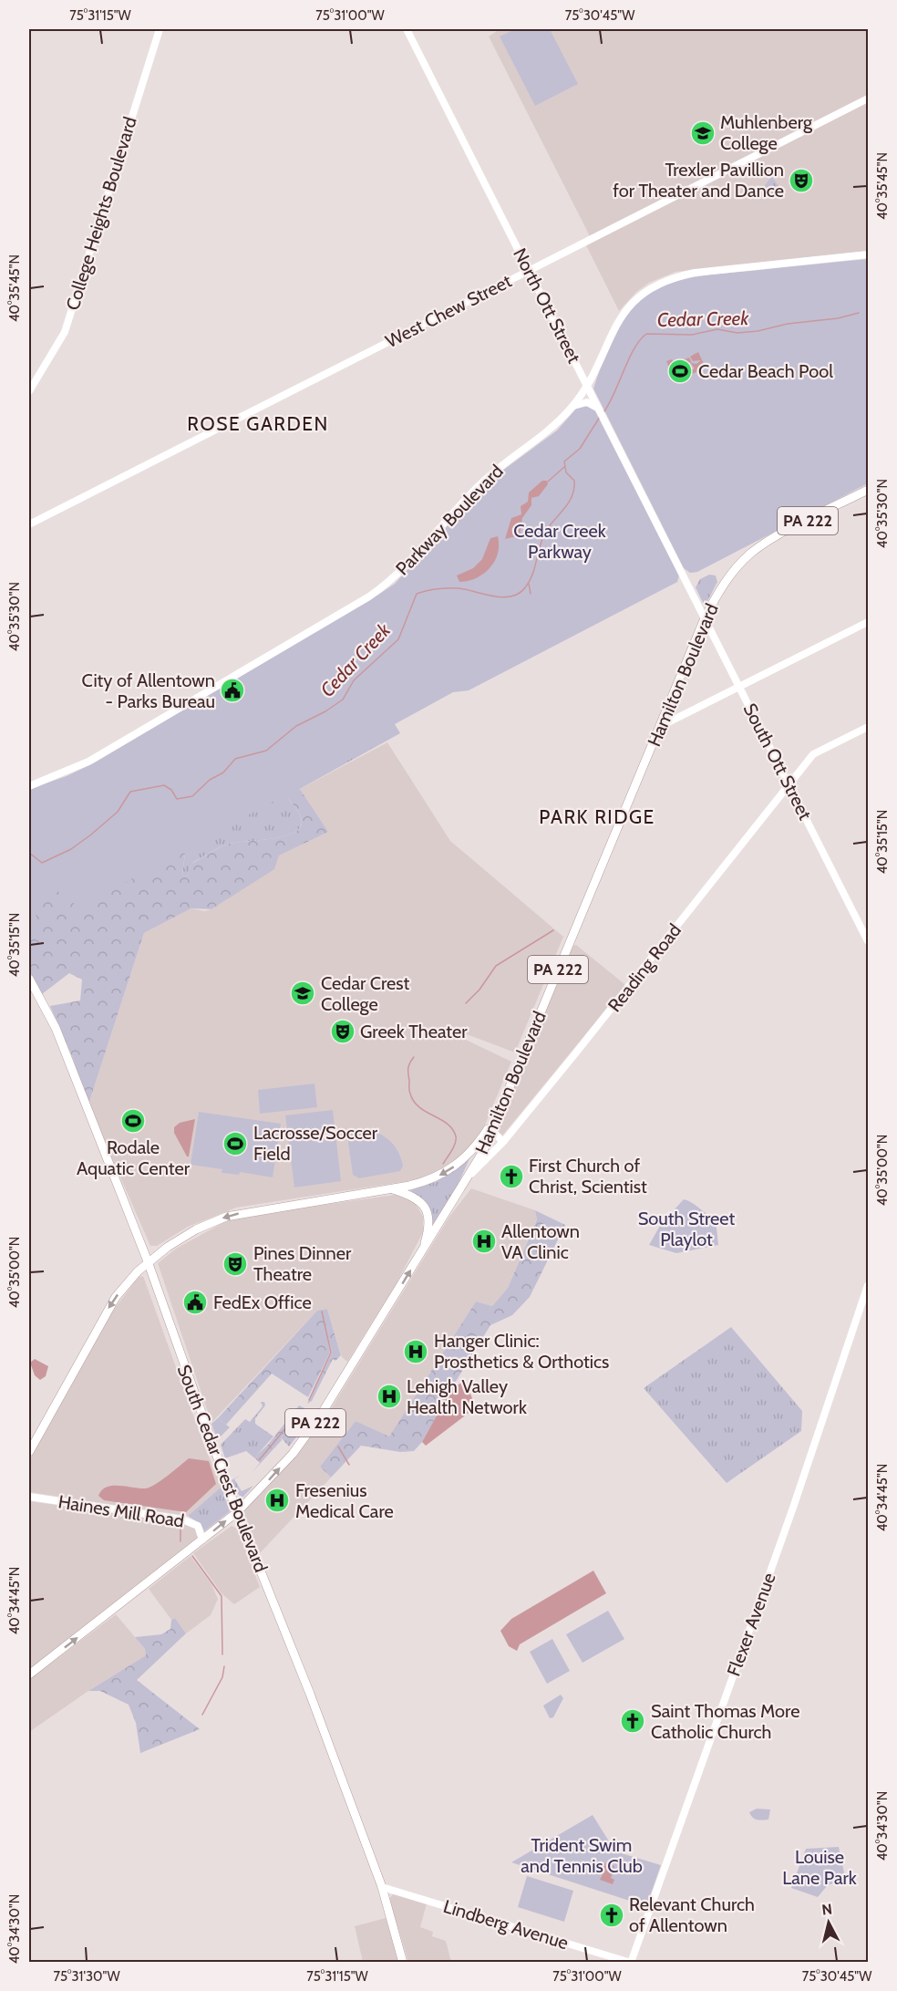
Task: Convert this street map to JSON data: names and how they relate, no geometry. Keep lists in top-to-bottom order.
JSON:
{
  "streets": {
    "main road": ["PA 222", "Hamilton Boulevard", "South Cedar Crest Boulevard"],
    "street": [
      "College Heights Boulevard",
      "North Ott Street",
      "West Chew Street",
      "Parkway Boulevard",
      "South Ott Street",
      "Reading Road",
      "Haines Mill Road",
      "Flexer Avenue",
      "Lindberg Avenue"
    ]
  },
  "crossings": [
    ["North Ott Street", "West Chew Street"],
    ["North Ott Street", "Parkway Boulevard"],
    ["North Ott Street", "South Ott Street"],
    ["PA 222", "Hamilton Boulevard"],
    ["PA 222", "South Cedar Crest Boulevard"],
    ["Hamilton Boulevard", "South Ott Street"],
    ["Hamilton Boulevard", "Reading Road"],
    ["Hamilton Boulevard", "South Cedar Crest Boulevard"],
    ["Hamilton Boulevard", "Haines Mill Road"],
    ["South Ott Street", "Reading Road"],
    ["South Cedar Crest Boulevard", "Lindberg Avenue"],
    ["Flexer Avenue", "Lindberg Avenue"]
  ],
  "one_way": ["Hamilton Boulevard"],
  "districts": ["ROSE GARDEN", "PARK RIDGE"],
  "water": ["Cedar Creek"],
  "parks": [
    "Cedar Creek Parkway",
    "South Street Playlot",
    "Trident Swim and Tennis Club",
    "Louise Lane Park"
  ],
  "places": {
    "school or university": ["Muhlenberg College", "Cedar Crest College"],
    "theatre": ["Trexler Pavillion for Theater and Dance", "Greek Theater", "Pines Dinner Theatre"],
    "sports": ["Cedar Beach Pool", "Rodale Aquatic Center", "Lacrosse/Soccer Field"],
    "public building": ["City of Allentown - Parks Bureau", "FedEx Office"],
    "church": ["First Church of Christ, Scientist", "Saint Thomas More Catholic Church", "Relevant Church of Allentown"],
    "hospital": [
      "Allentown VA Clinic",
      "Hanger Clinic: Prosthetics & Orthotics",
      "Lehigh Valley Health Network",
      "Fresenius Medical Care"
    ]
  },
  "north": "top",
  "coordinates": [
    "75°31'15\"W",
    "75°31'00\"W",
    "75°30'45\"W",
    "40°35'45\"N",
    "40°35'30\"N",
    "40°35'15\"N",
    "40°35'00\"N",
    "40°34'45\"N",
    "40°34'30\"N",
    "75°31'30\"W"
  ]
}
